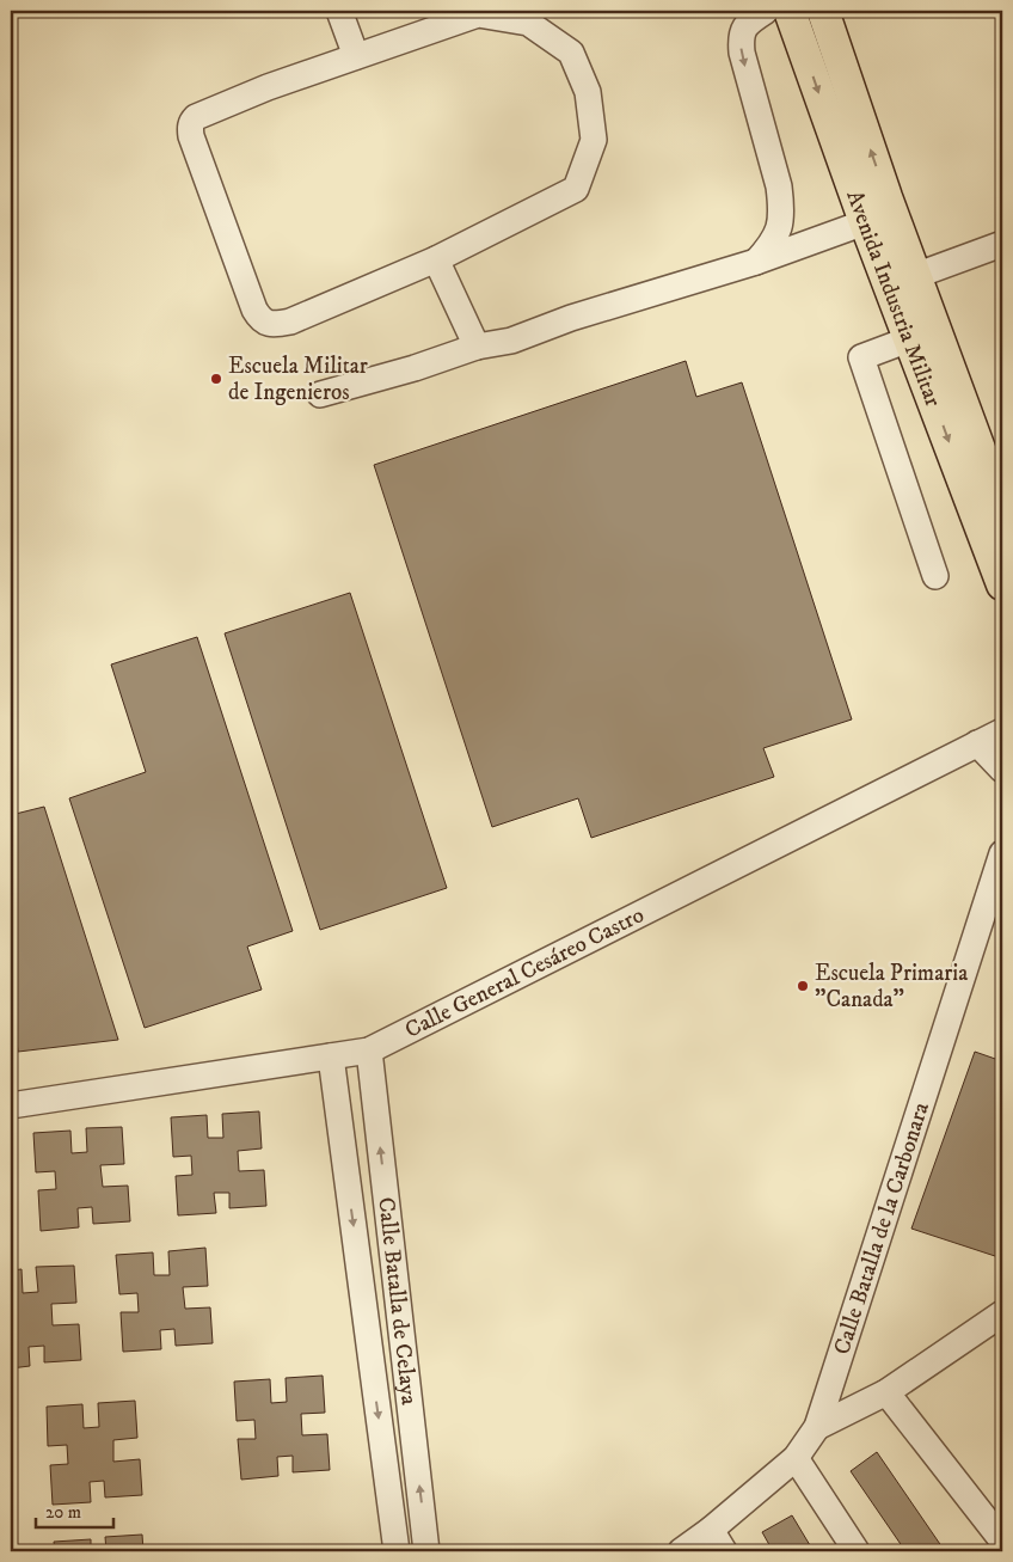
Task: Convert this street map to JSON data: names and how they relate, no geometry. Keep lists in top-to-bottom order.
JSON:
{
  "streets": {
    "main road": ["Avenida Industria Militar"],
    "street": ["Calle General Cesáreo Castro", "Calle Batalla de la Carbonara", "Calle Batalla de Celaya"]
  },
  "crossings": [
    ["Calle General Cesáreo Castro", "Calle Batalla de Celaya"]
  ],
  "places": ["Escuela Militar de Ingenieros", "Escuela Primaria \"Canada\""],
  "scale_bar": "20 m"
}
